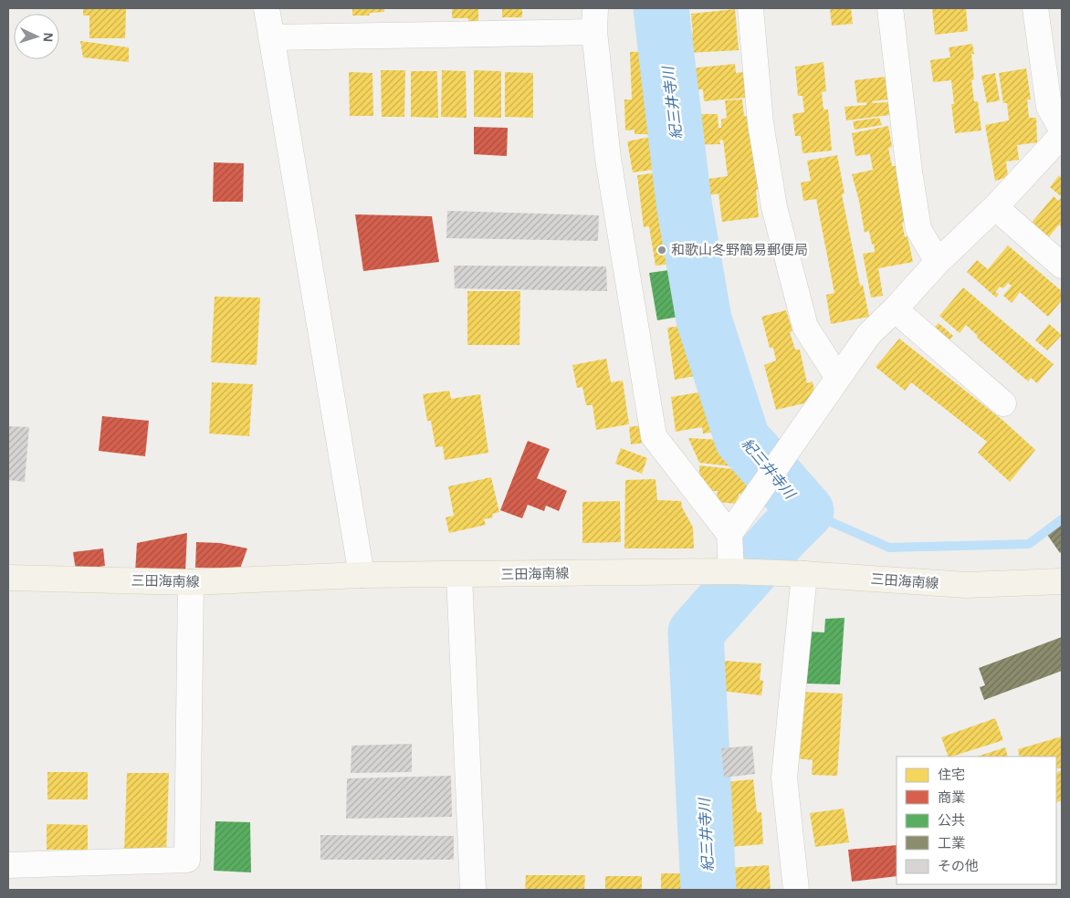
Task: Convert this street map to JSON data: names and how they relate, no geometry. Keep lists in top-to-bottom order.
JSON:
{
  "streets": {
    "main road": ["三田海南線"]
  },
  "water": ["紀三井寺川"],
  "places": ["和歌山冬野簡易郵便局"],
  "legend": [
    "住宅",
    "商業",
    "公共",
    "工業",
    "その他"
  ],
  "north": "right"
}
